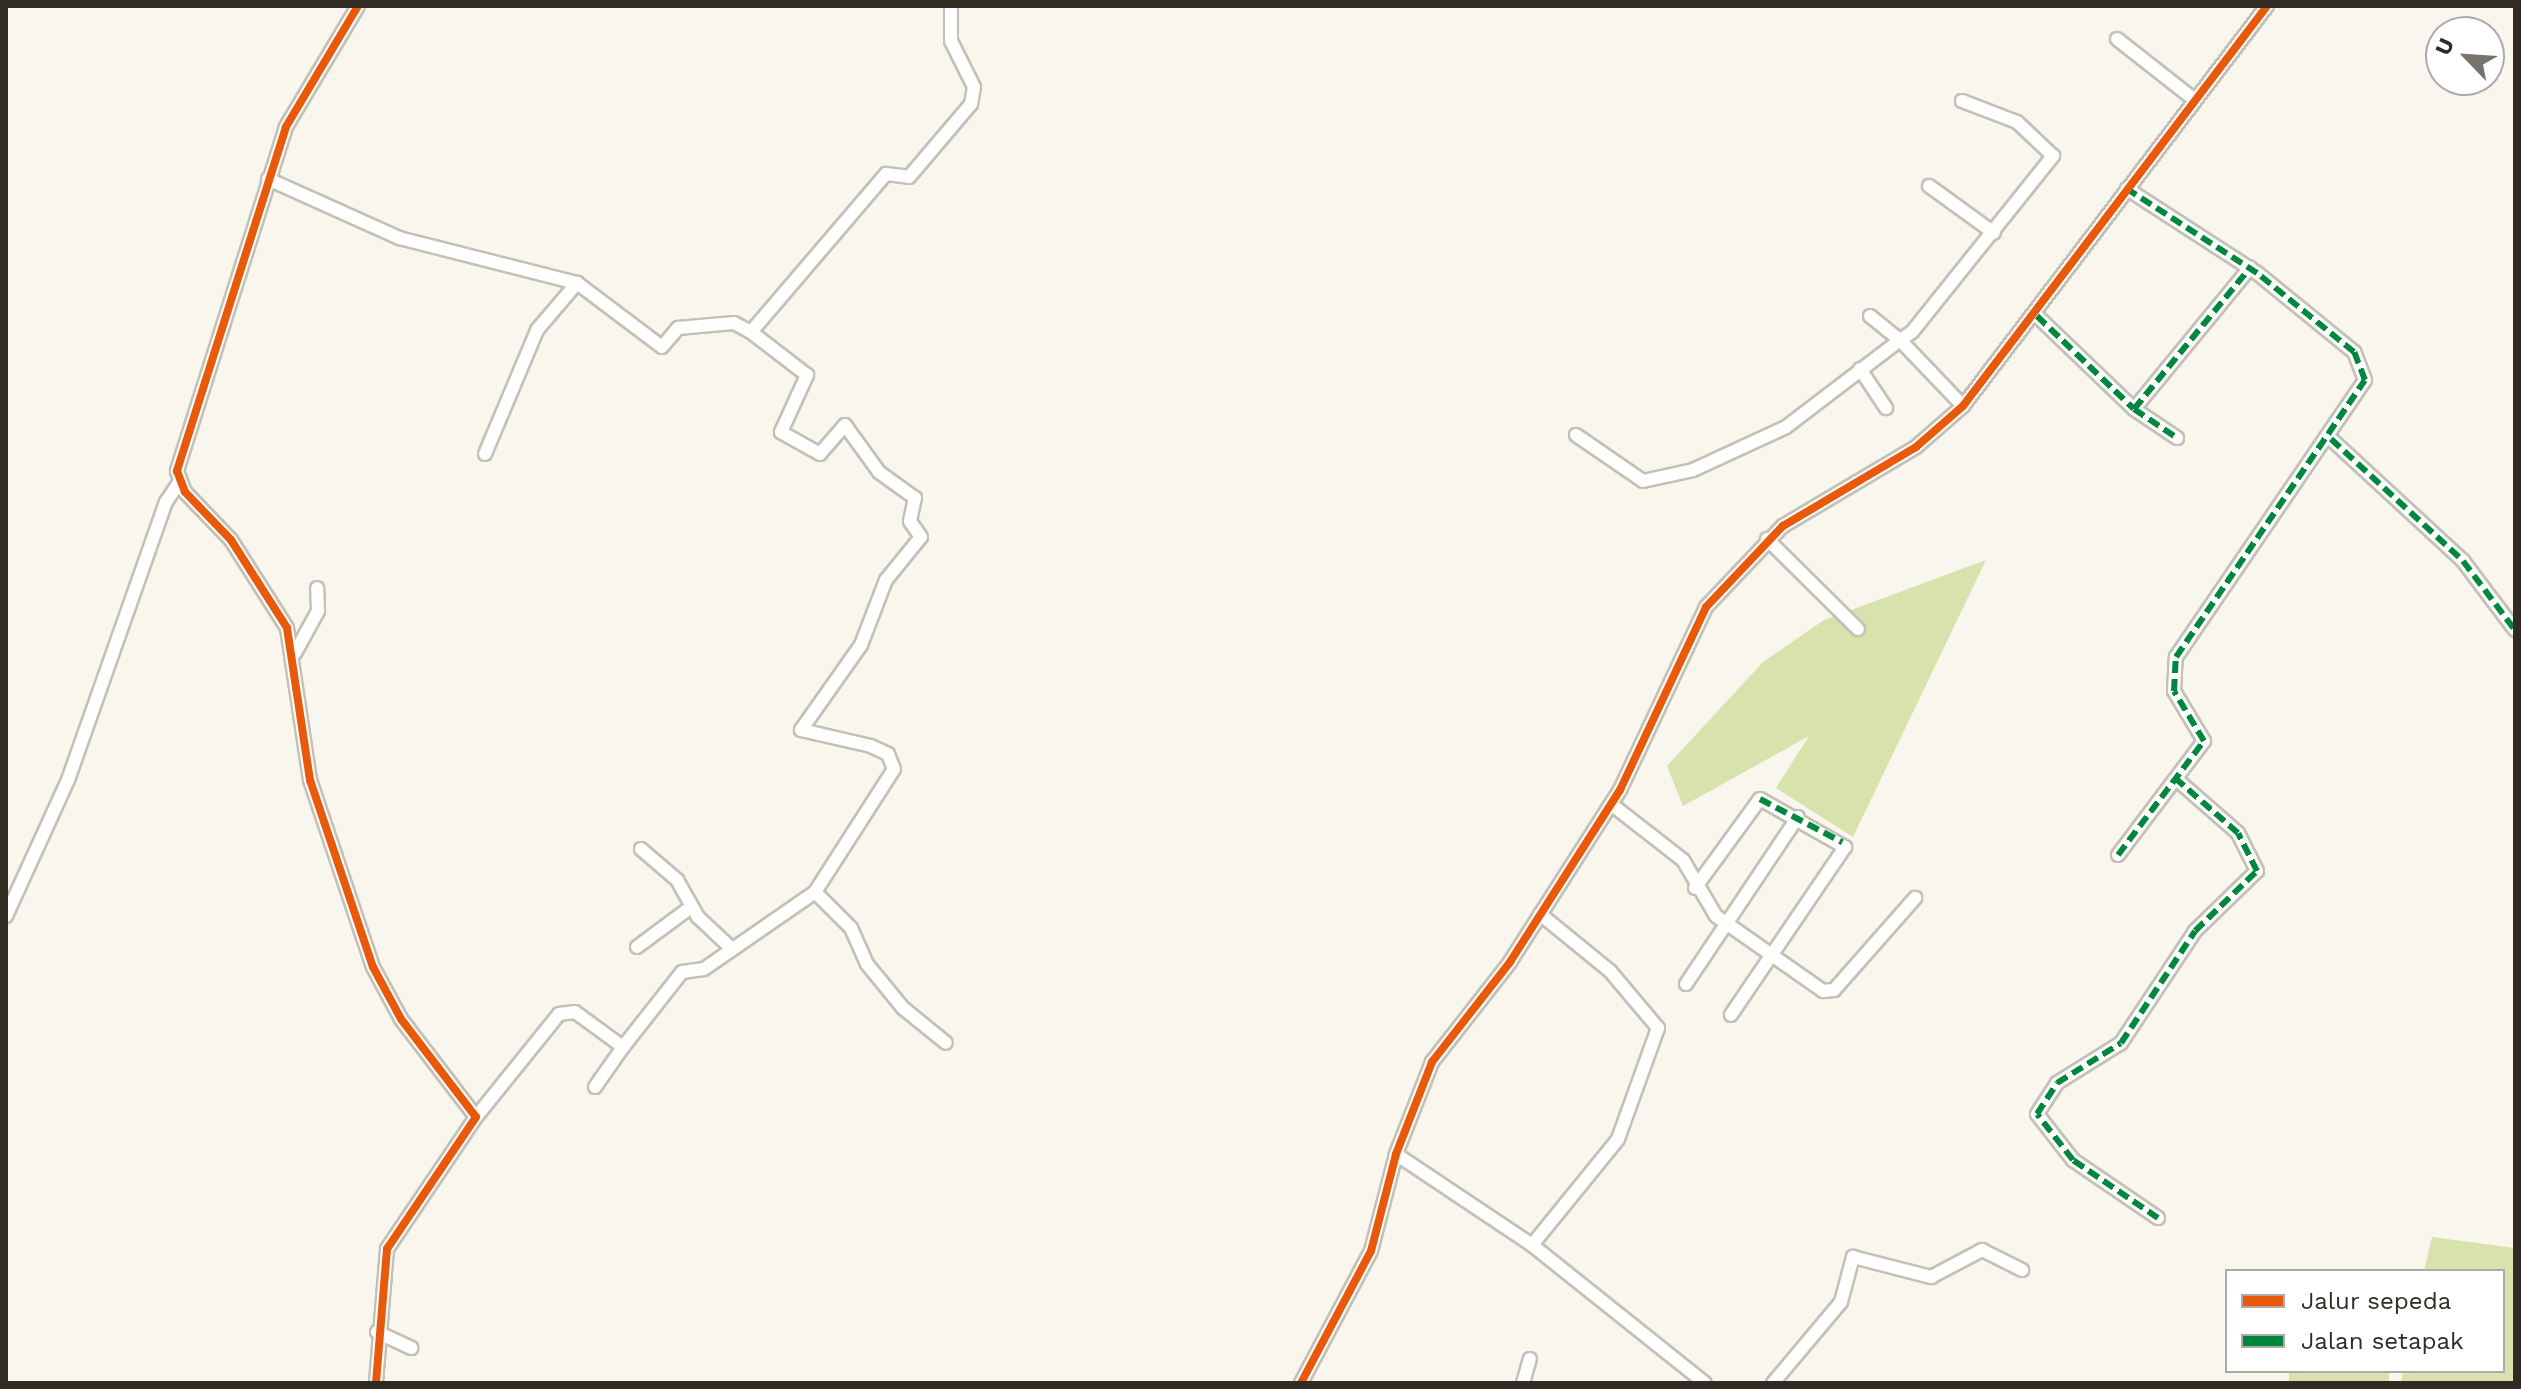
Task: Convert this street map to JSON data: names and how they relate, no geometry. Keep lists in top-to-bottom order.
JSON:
{
  "legend": ["Jalur sepeda", "Jalan setapak"],
  "north": "top left"
}
